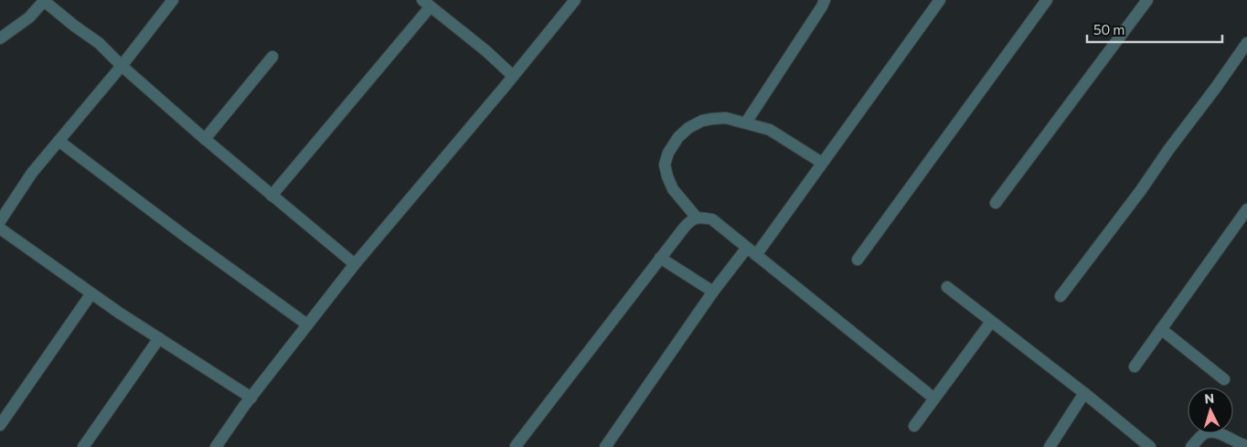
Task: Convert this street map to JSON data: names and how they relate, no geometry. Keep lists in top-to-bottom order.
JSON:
{
  "scale_bar": "50 m",
  "north": "top"
}
